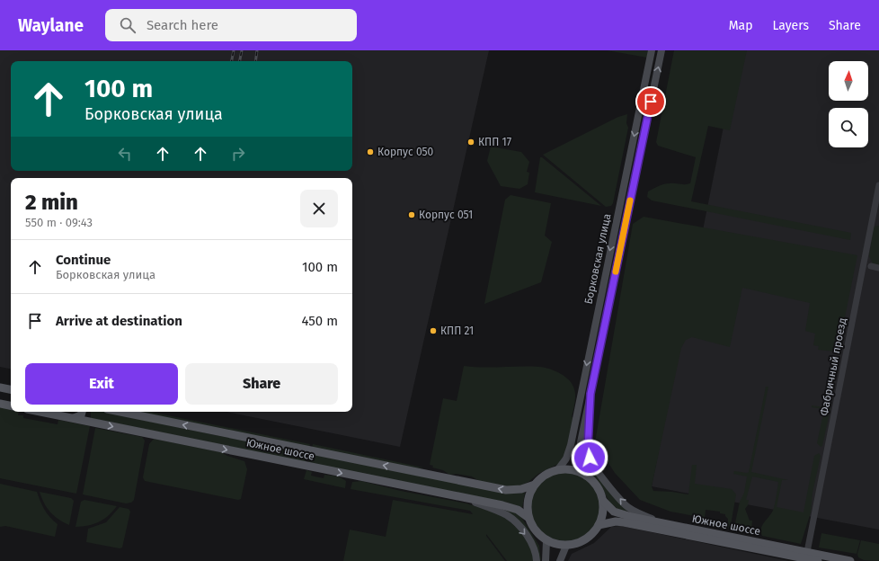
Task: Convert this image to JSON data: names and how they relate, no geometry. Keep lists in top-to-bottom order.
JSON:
{
  "streets": {
    "main road": ["Борковская улица", "Южное шоссе"],
    "street": ["Фабричный проезд"]
  },
  "crossings": [
    ["Борковская улица", "Южное шоссе"],
    ["Фабричный проезд", "Южное шоссе"]
  ],
  "places": [
    "КПП 17",
    "Корпус 050",
    "Корпус 051",
    "КПП 21"
  ],
  "north": "top",
  "page": {
    "header": "Waylane",
    "search": "Search here",
    "nav": ["Map", "Layers", "Share"],
    "turn": ["100 m", "Борковская улица"],
    "heading": ["2 min", "550 m · 09:43"],
    "list": [
      {
        "name": "Continue",
        "note": "Борковская улица",
        "value": "100 m"
      },
      {
        "name": "Arrive at destination",
        "value": "450 m"
      }
    ],
    "buttons": ["Exit", "Share"]
  }
}
